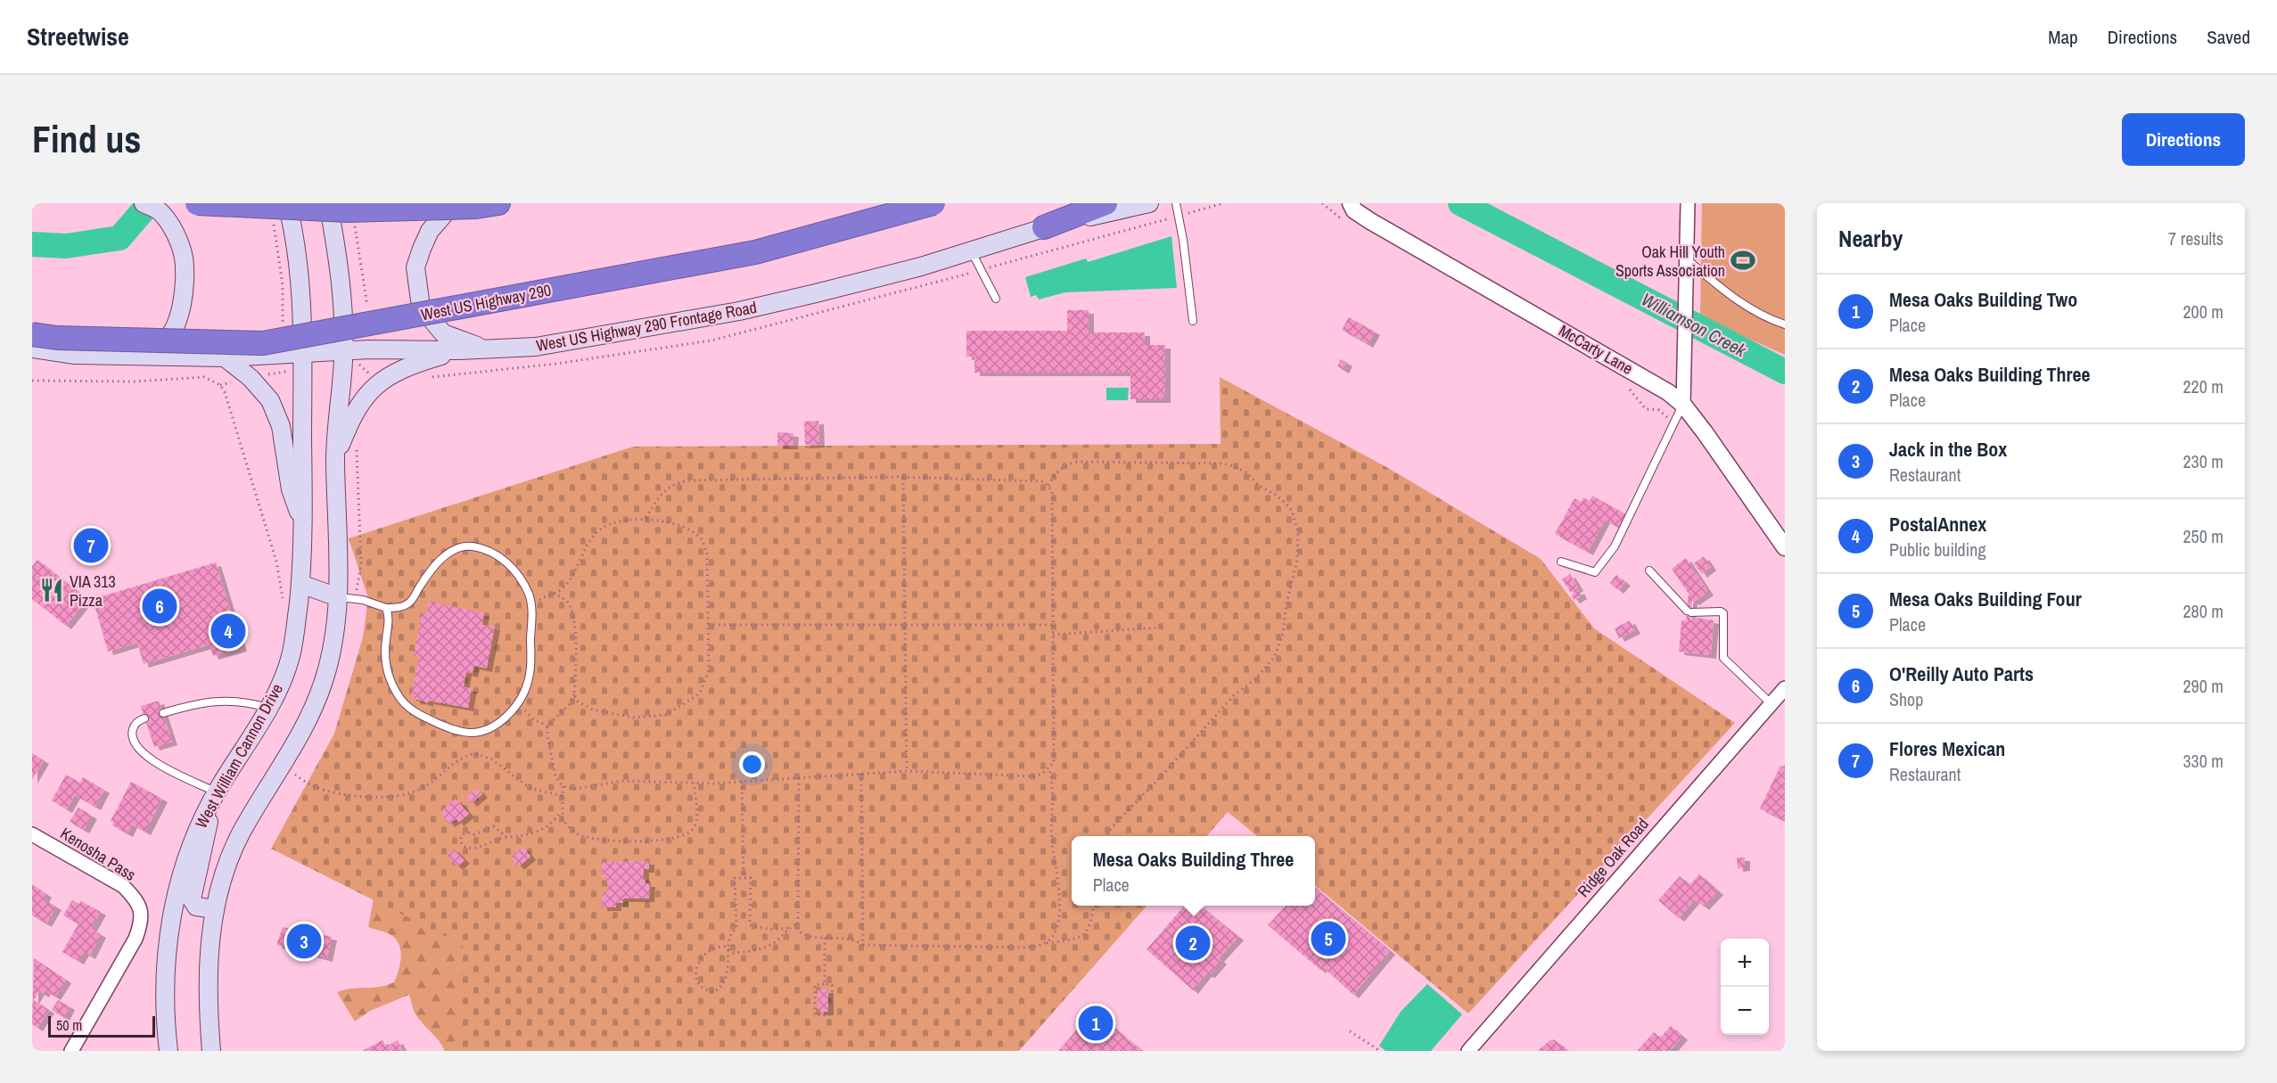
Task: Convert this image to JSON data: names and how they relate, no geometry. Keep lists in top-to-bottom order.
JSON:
{
  "streets": {
    "highway": ["West US Highway 290"],
    "main road": ["West US Highway 290 Frontage Road", "West William Cannon Drive"],
    "street": ["McCarty Lane", "Kenosha Pass", "Ridge Oak Road"]
  },
  "crossings": [
    ["West US Highway 290 Frontage Road", "West William Cannon Drive"]
  ],
  "water": ["Williamson Creek"],
  "places": {
    "sports": ["Oak Hill Youth Sports Association"],
    "restaurant": ["VIA 313 Pizza"]
  },
  "scale_bar": "50 m",
  "page": {
    "header": "Streetwise",
    "nav": ["Map", "Directions", "Saved"],
    "buttons": "Directions",
    "title": "Find us",
    "heading": ["Nearby", "7 results"],
    "list": [
      {
        "mark": "1",
        "name": "Mesa Oaks Building Two",
        "note": "Place",
        "value": "200 m"
      },
      {
        "mark": "2",
        "name": "Mesa Oaks Building Three",
        "note": "Place",
        "value": "220 m"
      },
      {
        "mark": "3",
        "name": "Jack in the Box",
        "note": "Restaurant",
        "value": "230 m"
      },
      {
        "mark": "4",
        "name": "PostalAnnex",
        "note": "Public building",
        "value": "250 m"
      },
      {
        "mark": "5",
        "name": "Mesa Oaks Building Four",
        "note": "Place",
        "value": "280 m"
      },
      {
        "mark": "6",
        "name": "O'Reilly Auto Parts",
        "note": "Shop",
        "value": "290 m"
      },
      {
        "mark": "7",
        "name": "Flores Mexican",
        "note": "Restaurant",
        "value": "330 m"
      }
    ],
    "pins": [
      "7",
      "6",
      "4",
      "5",
      "3",
      "2",
      "1"
    ],
    "popup": ["Mesa Oaks Building Three", "Place"],
    "map_buttons": ["+", "−"],
    "scale": "50 m"
  }
}
